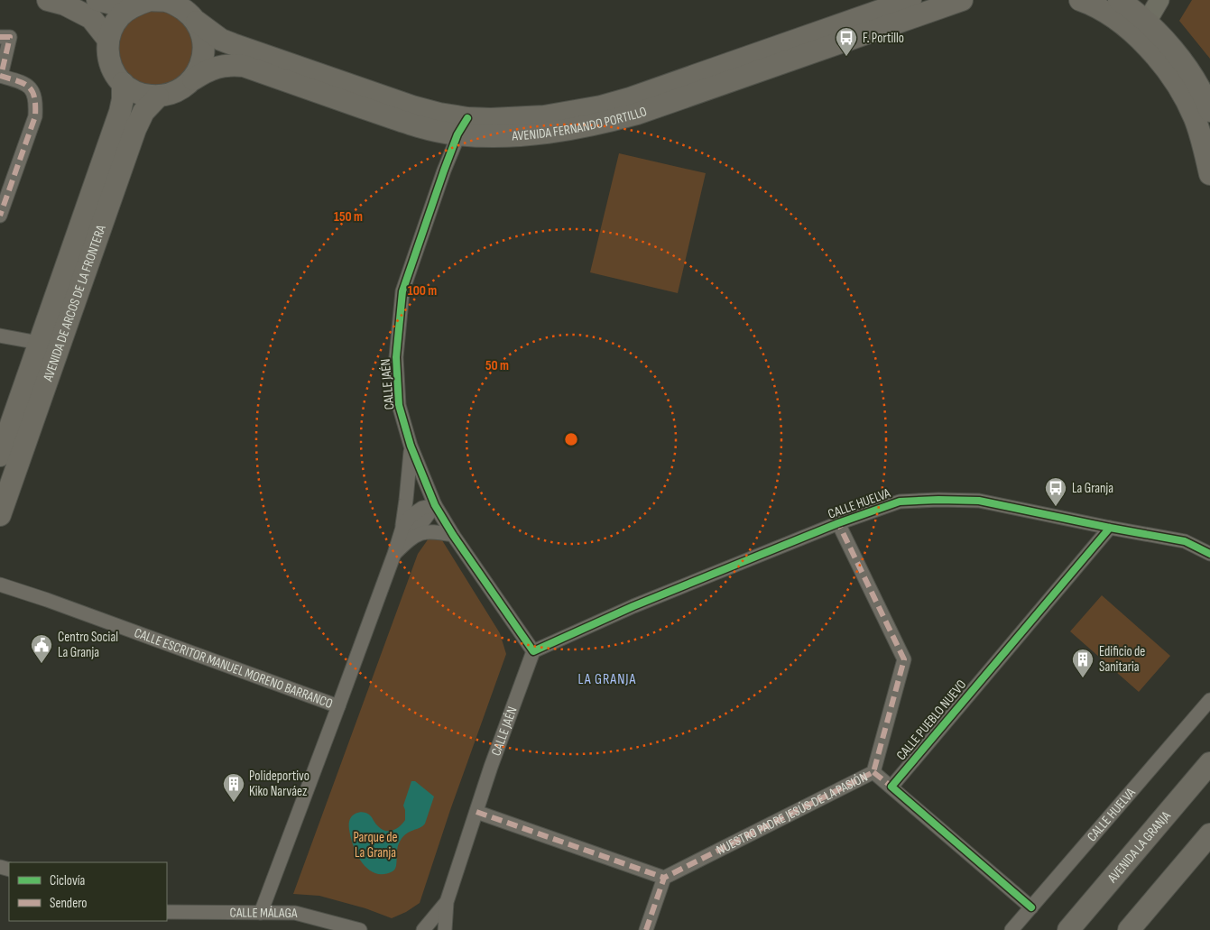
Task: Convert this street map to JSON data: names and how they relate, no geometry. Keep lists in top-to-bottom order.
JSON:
{
  "streets": {
    "main road": ["AVENIDA FERNANDO PORTILLO", "AVENIDA DE ARCOS DE LA FRONTERA", "AVENIDA LA GRANJA"],
    "street": [
      "CALLE JAÉN",
      "CALLE HUELVA",
      "CALLE ESCRITOR MANUEL MORENO BARRANCO",
      "CALLE PUEBLO NUEVO",
      "NUESTRO PADRE JESÚS DE LA PASIÓN",
      "CALLE MÁLAGA"
    ]
  },
  "crossings": [
    ["AVENIDA FERNANDO PORTILLO", "AVENIDA DE ARCOS DE LA FRONTERA"],
    ["AVENIDA FERNANDO PORTILLO", "CALLE JAÉN"],
    ["CALLE JAÉN", "CALLE HUELVA"],
    ["CALLE HUELVA", "CALLE PUEBLO NUEVO"],
    ["CALLE HUELVA", "NUESTRO PADRE JESÚS DE LA PASIÓN"]
  ],
  "districts": ["LA GRANJA"],
  "parks": ["Parque de La Granja"],
  "places": {
    "bus stop": ["F. Portillo", "La Granja"],
    "public building": ["Centro Social La Granja"],
    "building": ["Edificio de Sanitaria", "Polideportivo Kiko Narváez"]
  },
  "legend": ["Ciclovía", "Sendero"],
  "rings": ["150 m", "100 m", "50 m"]
}
